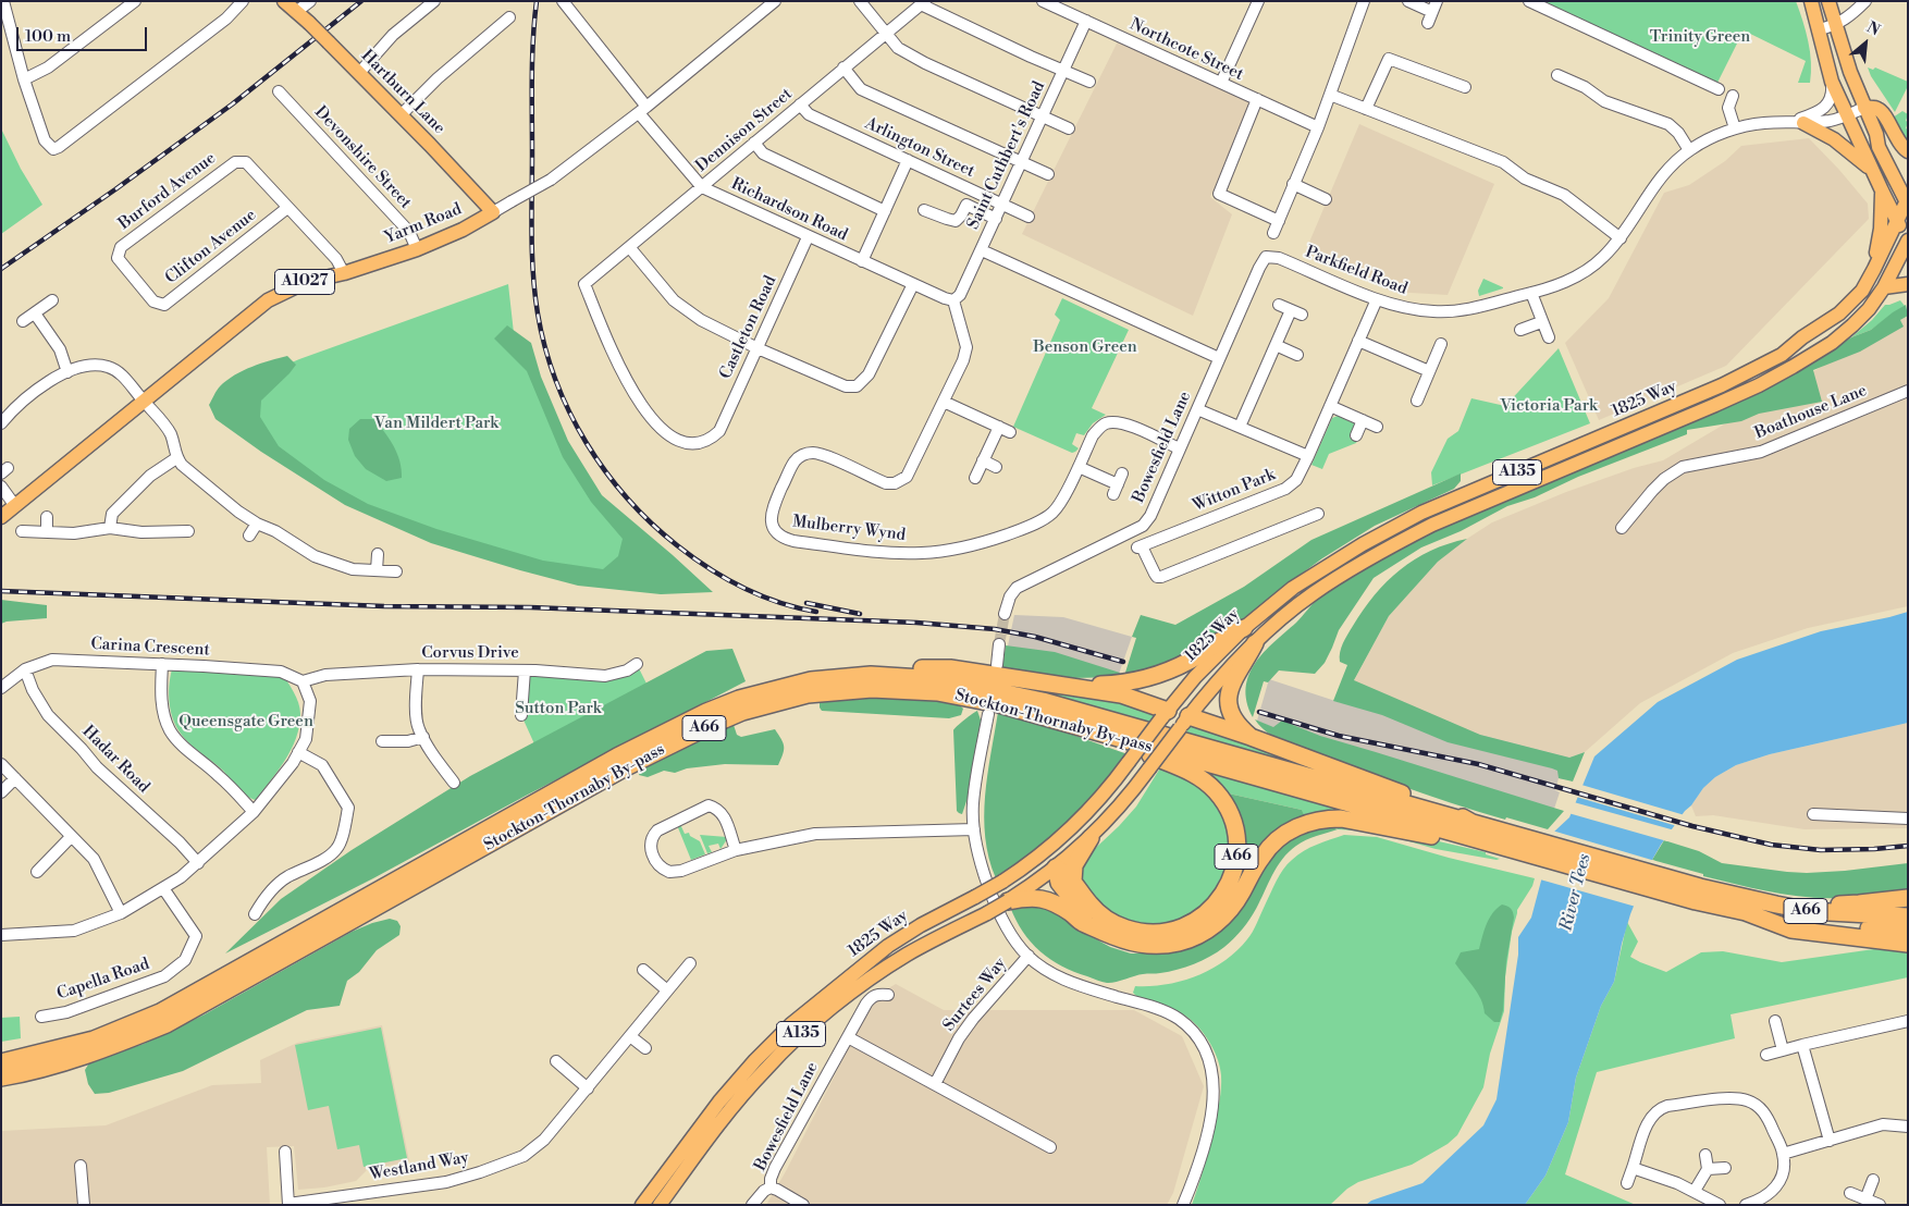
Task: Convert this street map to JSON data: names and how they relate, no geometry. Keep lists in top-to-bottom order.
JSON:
{
  "streets": {
    "highway": ["A135", "Stockton-Thornaby By-pass", "A66"],
    "main road": [
      "Hartburn Lane",
      "Yarm Road",
      "A1027",
      "1825 Way"
    ],
    "street": [
      "Northcote Street",
      "Dennison Street",
      "Arlington Street",
      "Saint Cuthbert's Road",
      "Devonshire Street",
      "Burford Avenue",
      "Richardson Road",
      "Clifton Avenue",
      "Parkfield Road",
      "Castleton Road",
      "Boathouse Lane",
      "Bowesfield Lane",
      "Witton Park",
      "Mulberry Wynd",
      "Carina Crescent",
      "Corvus Drive",
      "Hadar Road",
      "Capella Road",
      "Surtees Way",
      "Westland Way"
    ]
  },
  "crossings": [
    ["Northcote Street", "Saint Cuthbert's Road"],
    ["Hartburn Lane", "Yarm Road"],
    ["Dennison Street", "Arlington Street"],
    ["Dennison Street", "Richardson Road"],
    ["Dennison Street", "Castleton Road"],
    ["Arlington Street", "Saint Cuthbert's Road"],
    ["Saint Cuthbert's Road", "Richardson Road"],
    ["Saint Cuthbert's Road", "Mulberry Wynd"],
    ["Devonshire Street", "Yarm Road"],
    ["Burford Avenue", "Clifton Avenue"],
    ["Richardson Road", "Yarm Road"],
    ["Richardson Road", "Castleton Road"],
    ["Richardson Road", "Mulberry Wynd"],
    ["Parkfield Road", "Bowesfield Lane"],
    ["Parkfield Road", "Witton Park"],
    ["1825 Way", "A135"],
    ["1825 Way", "A66"],
    ["Bowesfield Lane", "Mulberry Wynd"],
    ["A135", "A66"],
    ["Carina Crescent", "Corvus Drive"],
    ["Carina Crescent", "Hadar Road"],
    ["Stockton-Thornaby By-pass", "A66"]
  ],
  "water": ["River Tees"],
  "parks": [
    "Trinity Green",
    "Benson Green",
    "Victoria Park",
    "Van Mildert Park",
    "Sutton Park",
    "Queensgate Green"
  ],
  "scale_bar": "100 m",
  "north": "top right"
}
